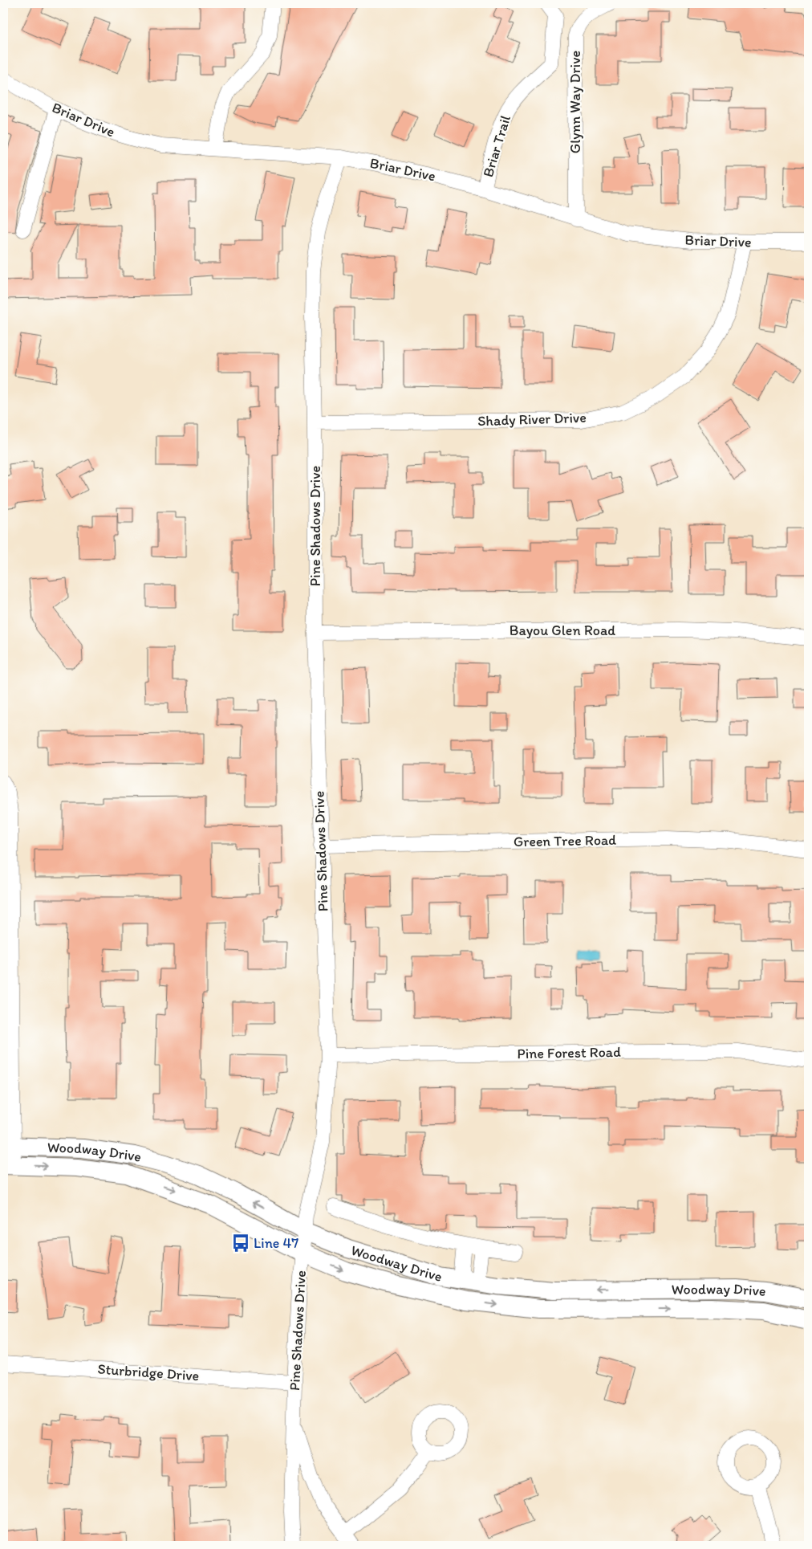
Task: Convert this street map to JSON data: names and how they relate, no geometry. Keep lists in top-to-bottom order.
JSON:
{
  "streets": {
    "main road": ["Woodway Drive"],
    "street": [
      "Glynn Way Drive",
      "Briar Drive",
      "Briar Trail",
      "Shady River Drive",
      "Pine Shadows Drive",
      "Bayou Glen Road",
      "Green Tree Road",
      "Pine Forest Road",
      "Sturbridge Drive"
    ]
  },
  "crossings": [
    ["Glynn Way Drive", "Briar Drive"],
    ["Briar Drive", "Briar Trail"],
    ["Briar Drive", "Shady River Drive"],
    ["Briar Drive", "Pine Shadows Drive"],
    ["Shady River Drive", "Pine Shadows Drive"],
    ["Pine Shadows Drive", "Bayou Glen Road"],
    ["Pine Shadows Drive", "Green Tree Road"],
    ["Pine Shadows Drive", "Pine Forest Road"],
    ["Pine Shadows Drive", "Woodway Drive"],
    ["Pine Shadows Drive", "Sturbridge Drive"]
  ],
  "places": {
    "bus stop": ["Line 47"]
  }
}
